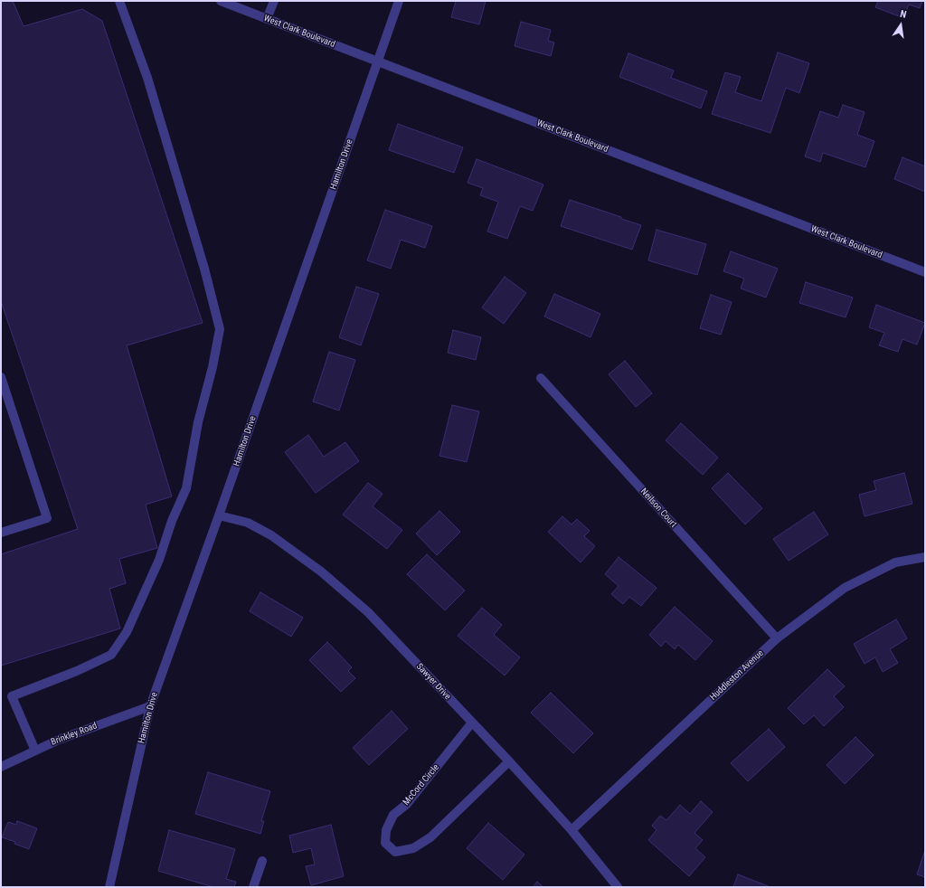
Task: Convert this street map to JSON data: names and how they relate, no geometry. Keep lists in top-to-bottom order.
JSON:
{
  "streets": {
    "street": [
      "West Clark Boulevard",
      "Hamilton Drive",
      "Neilson Court",
      "Huddleston Avenue",
      "Sawyer Drive",
      "Brinkley Road",
      "McCord Circle"
    ]
  },
  "crossings": [
    ["West Clark Boulevard", "Hamilton Drive"],
    ["Hamilton Drive", "Sawyer Drive"],
    ["Hamilton Drive", "Brinkley Road"],
    ["Neilson Court", "Huddleston Avenue"],
    ["Huddleston Avenue", "Sawyer Drive"],
    ["Sawyer Drive", "McCord Circle"]
  ],
  "north": "top"
}
